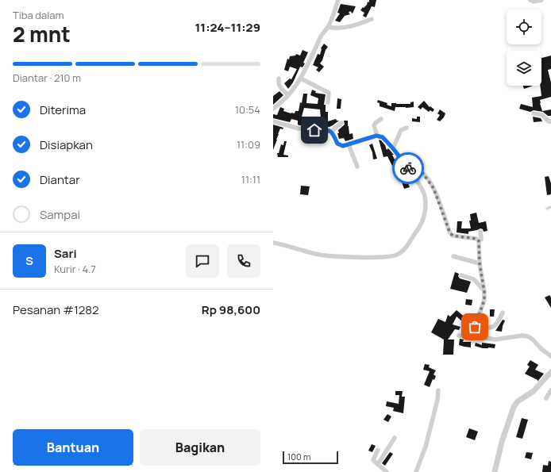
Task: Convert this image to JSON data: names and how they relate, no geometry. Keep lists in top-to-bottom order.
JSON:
{
  "scale_bar": "100 m",
  "page": {
    "heading": ["2 mnt", "Tiba dalam", "11:24–11:29"],
    "panel": [
      "Sari",
      "Kurir · 4.7",
      "Pesanan #1282",
      "Rp 98,600"
    ],
    "bar": "Diantar · 210 m",
    "list": [
      ["Diterima", "10:54"],
      ["Disiapkan", "11:09"],
      ["Diantar", "11:11"],
      "Sampai"
    ],
    "round": "S",
    "buttons": ["Bantuan", "Bagikan"],
    "scale": "100 m"
  }
}
